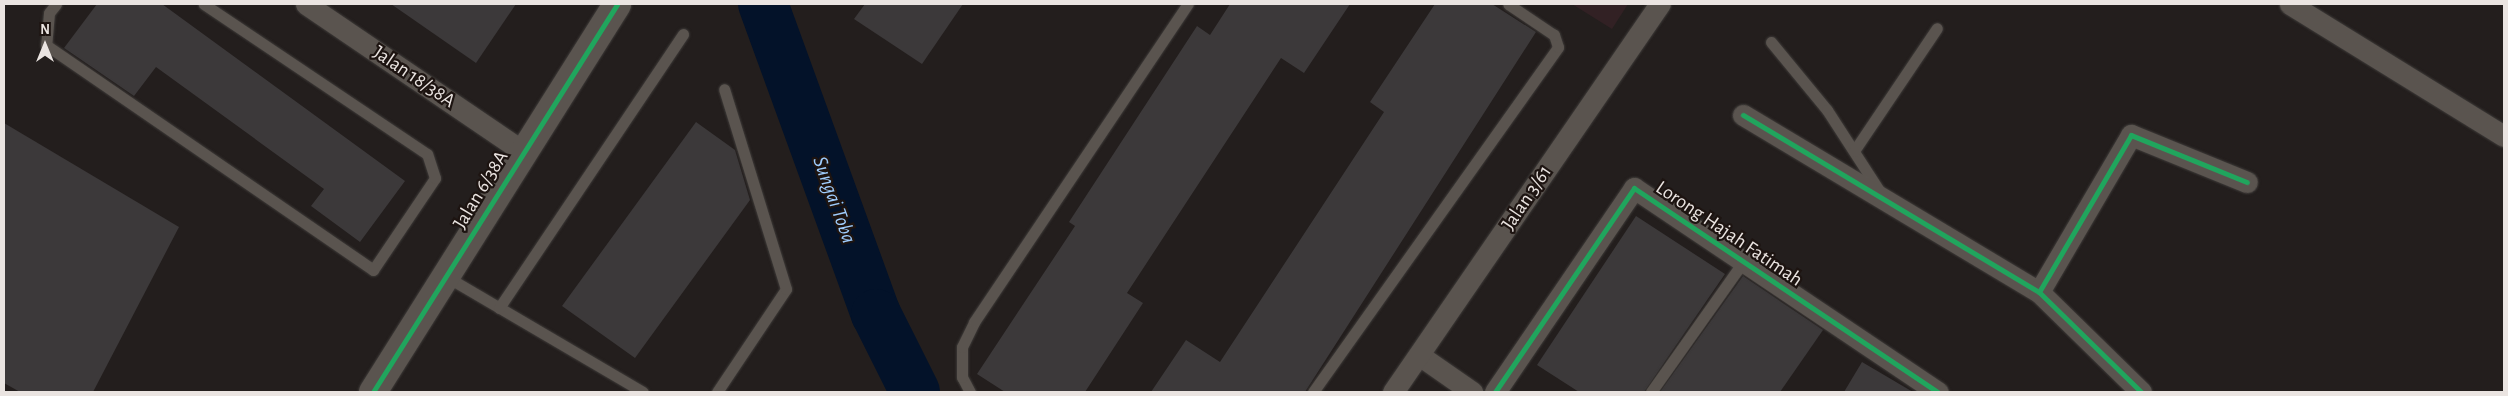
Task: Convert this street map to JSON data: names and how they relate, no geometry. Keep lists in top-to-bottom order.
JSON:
{
  "streets": {
    "street": [
      "Jalan 18/38A",
      "Jalan 6/38A",
      "Jalan 3/61",
      "Lorong Hajah Fatimah"
    ]
  },
  "crossings": [
    ["Jalan 18/38A", "Jalan 6/38A"]
  ],
  "water": ["Sungai Toba"],
  "north": "top"
}
